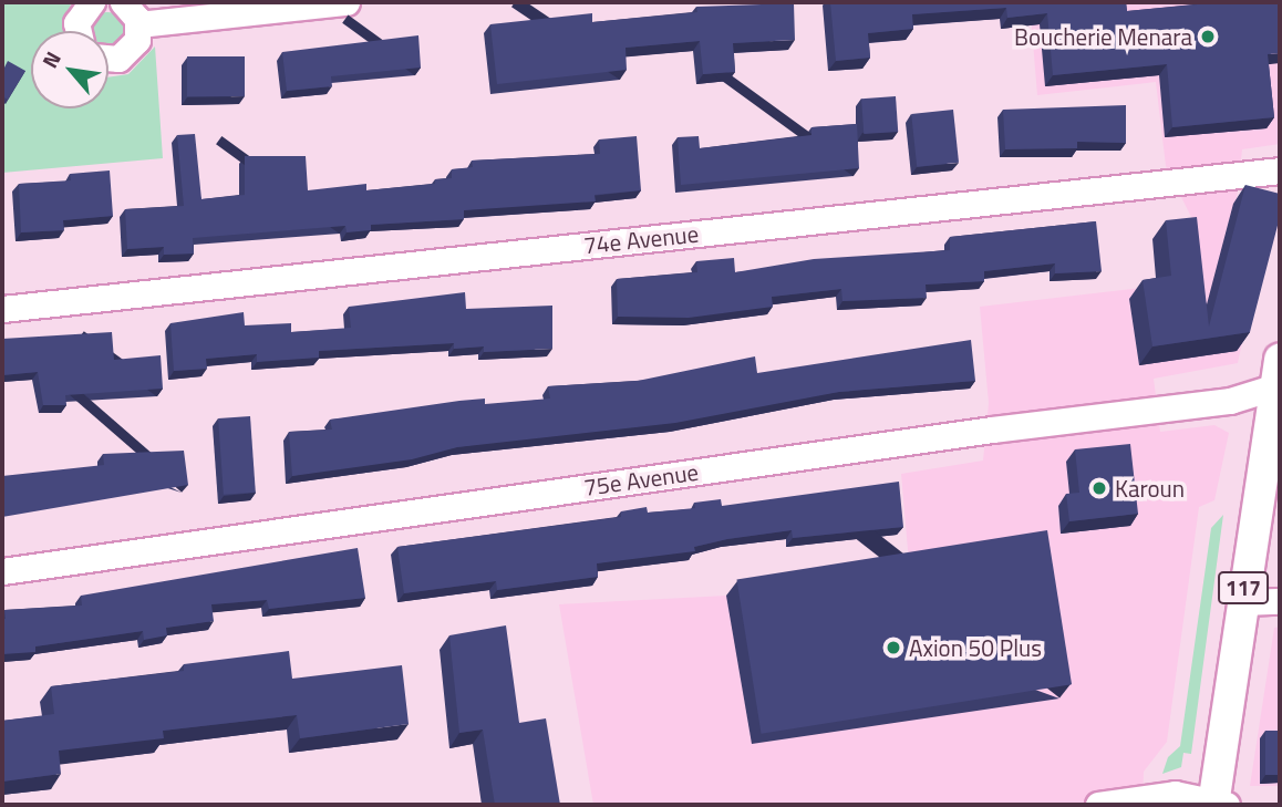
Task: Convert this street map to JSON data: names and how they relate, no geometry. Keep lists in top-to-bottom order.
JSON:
{
  "streets": {
    "main road": ["117"],
    "street": ["74e Avenue", "75e Avenue"]
  },
  "crossings": [
    ["75e Avenue", "117"]
  ],
  "places": ["Boucherie Menara", "Karoun", "Axion 50 Plus"],
  "north": "top left"
}
